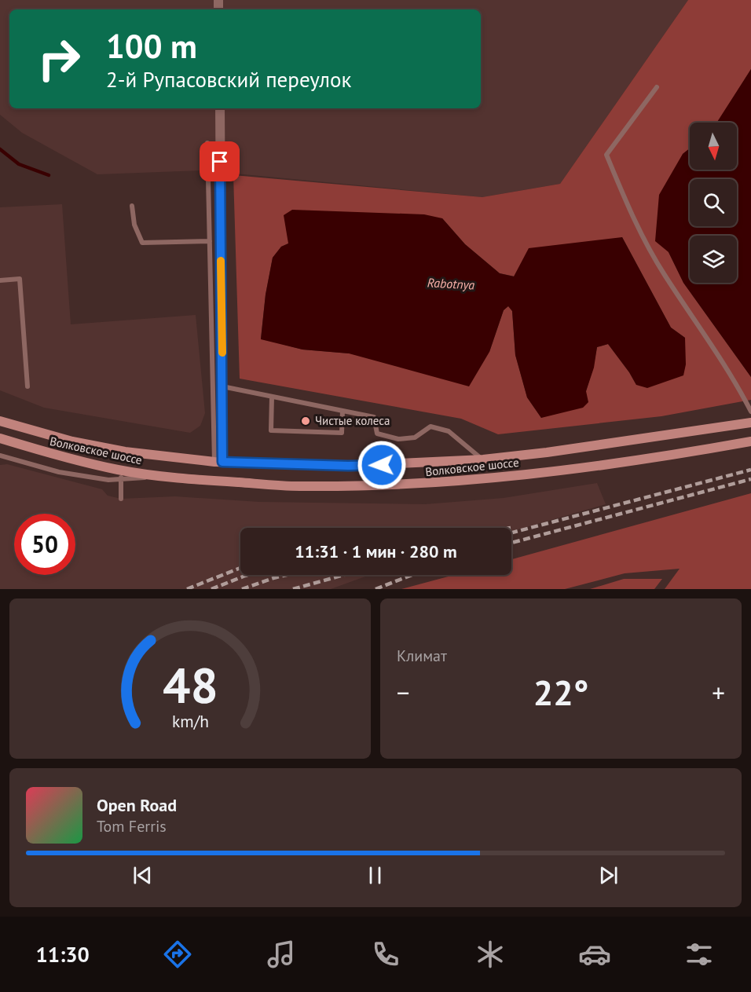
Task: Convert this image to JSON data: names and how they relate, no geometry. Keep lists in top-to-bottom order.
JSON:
{
  "streets": {
    "main road": ["Волковское шоссе"]
  },
  "water": ["Rabotnya"],
  "places": ["Чистые колеса"],
  "north": "bottom",
  "page": {
    "turn": ["100 m", "2-й Рупасовский переулок"],
    "limit": "50",
    "trip": "11:31 · 1 мин · 280 m",
    "tile": "Климат",
    "heat": ["−", "22°", "+"],
    "song": ["Open Road", "Tom Ferris"],
    "tabs": "11:30",
    "gauge": ["48", "km/h"]
  }
}
